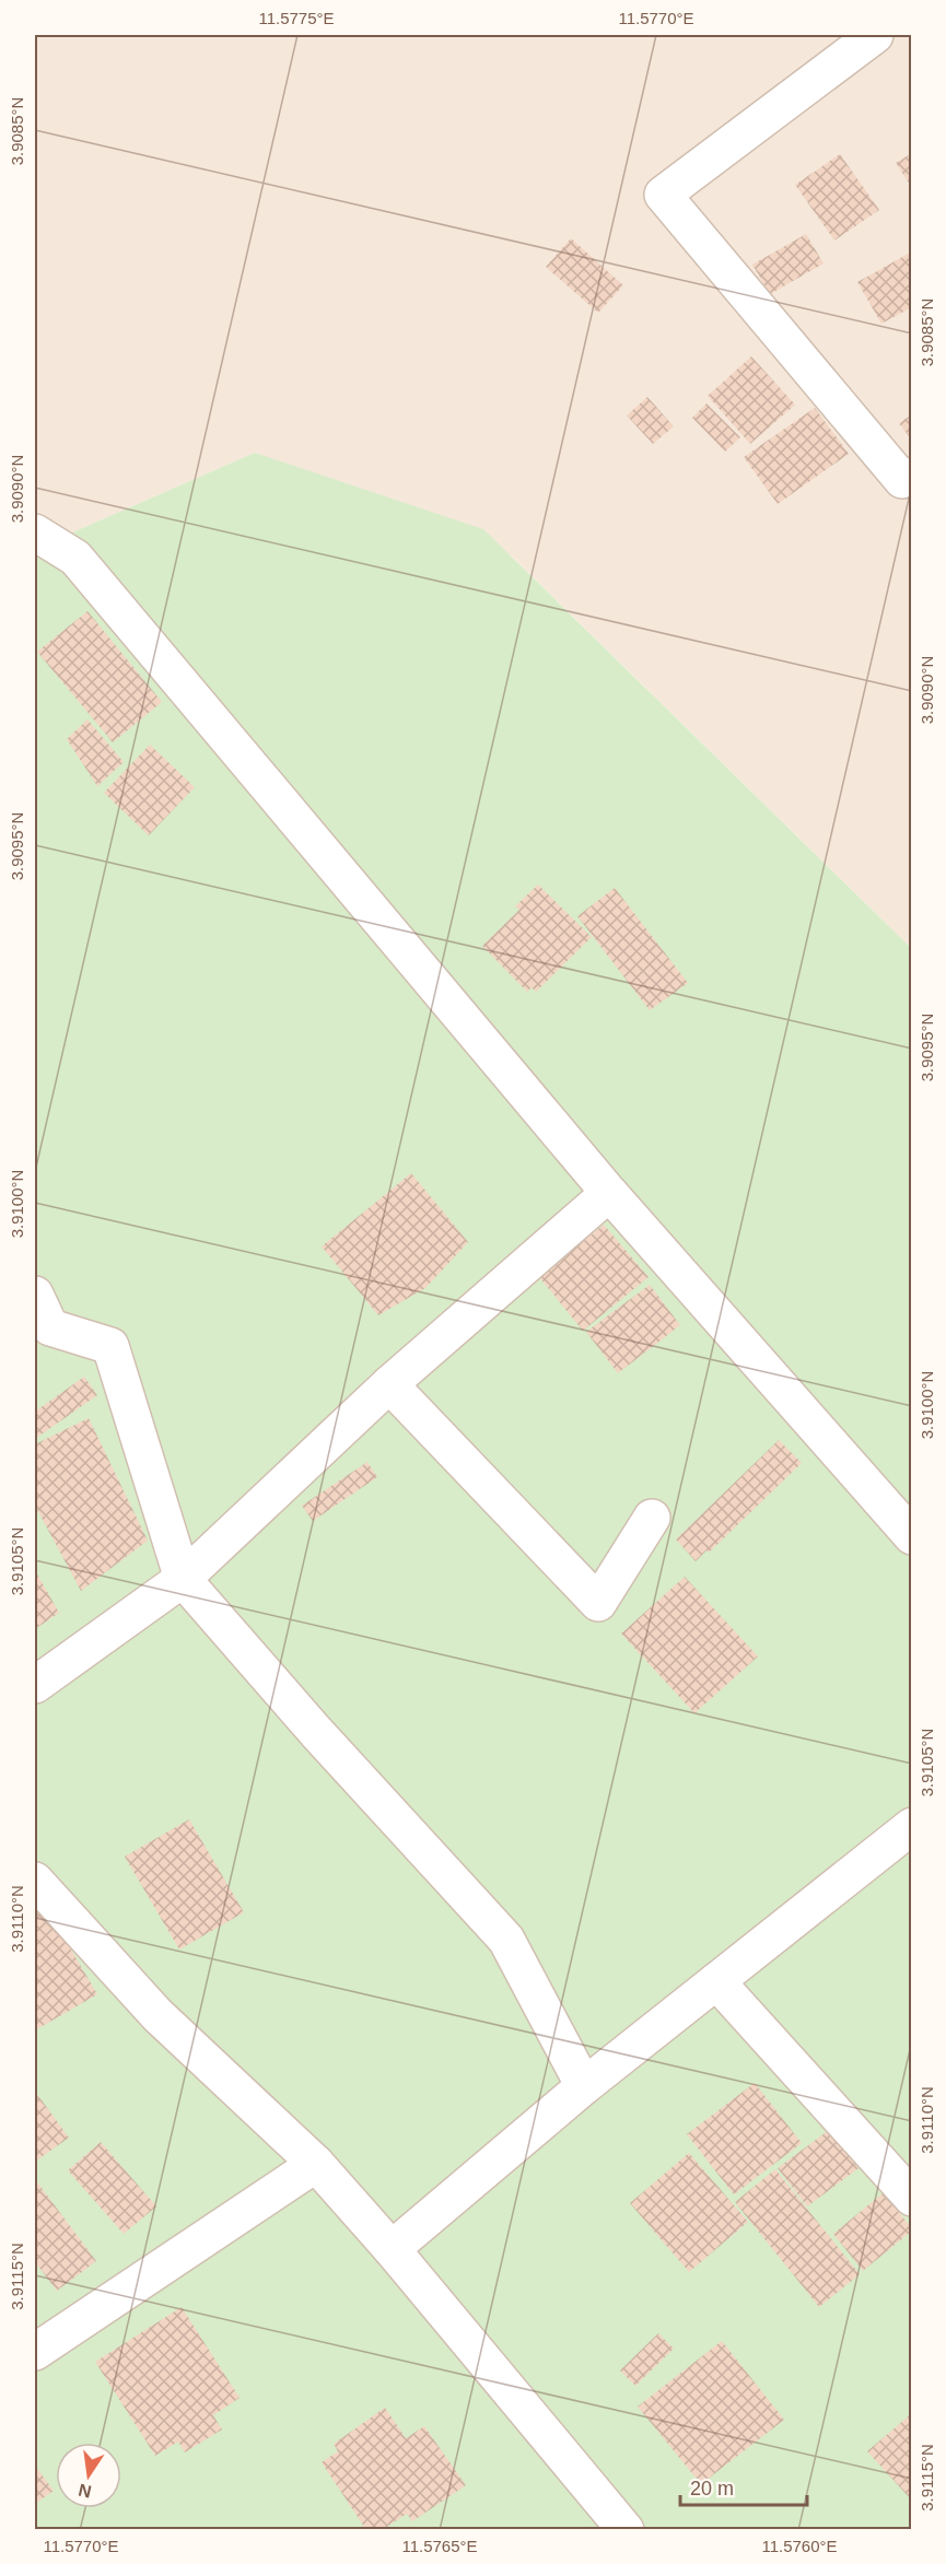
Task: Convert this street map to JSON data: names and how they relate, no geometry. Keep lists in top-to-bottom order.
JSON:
{
  "scale_bar": "20 m",
  "north": "bottom",
  "coordinates": [
    "11.5775°E",
    "11.5770°E",
    "3.9085°N",
    "3.9090°N",
    "3.9095°N",
    "3.9100°N",
    "3.9105°N",
    "3.9110°N",
    "3.9115°N",
    "11.5765°E",
    "11.5760°E"
  ]
}
